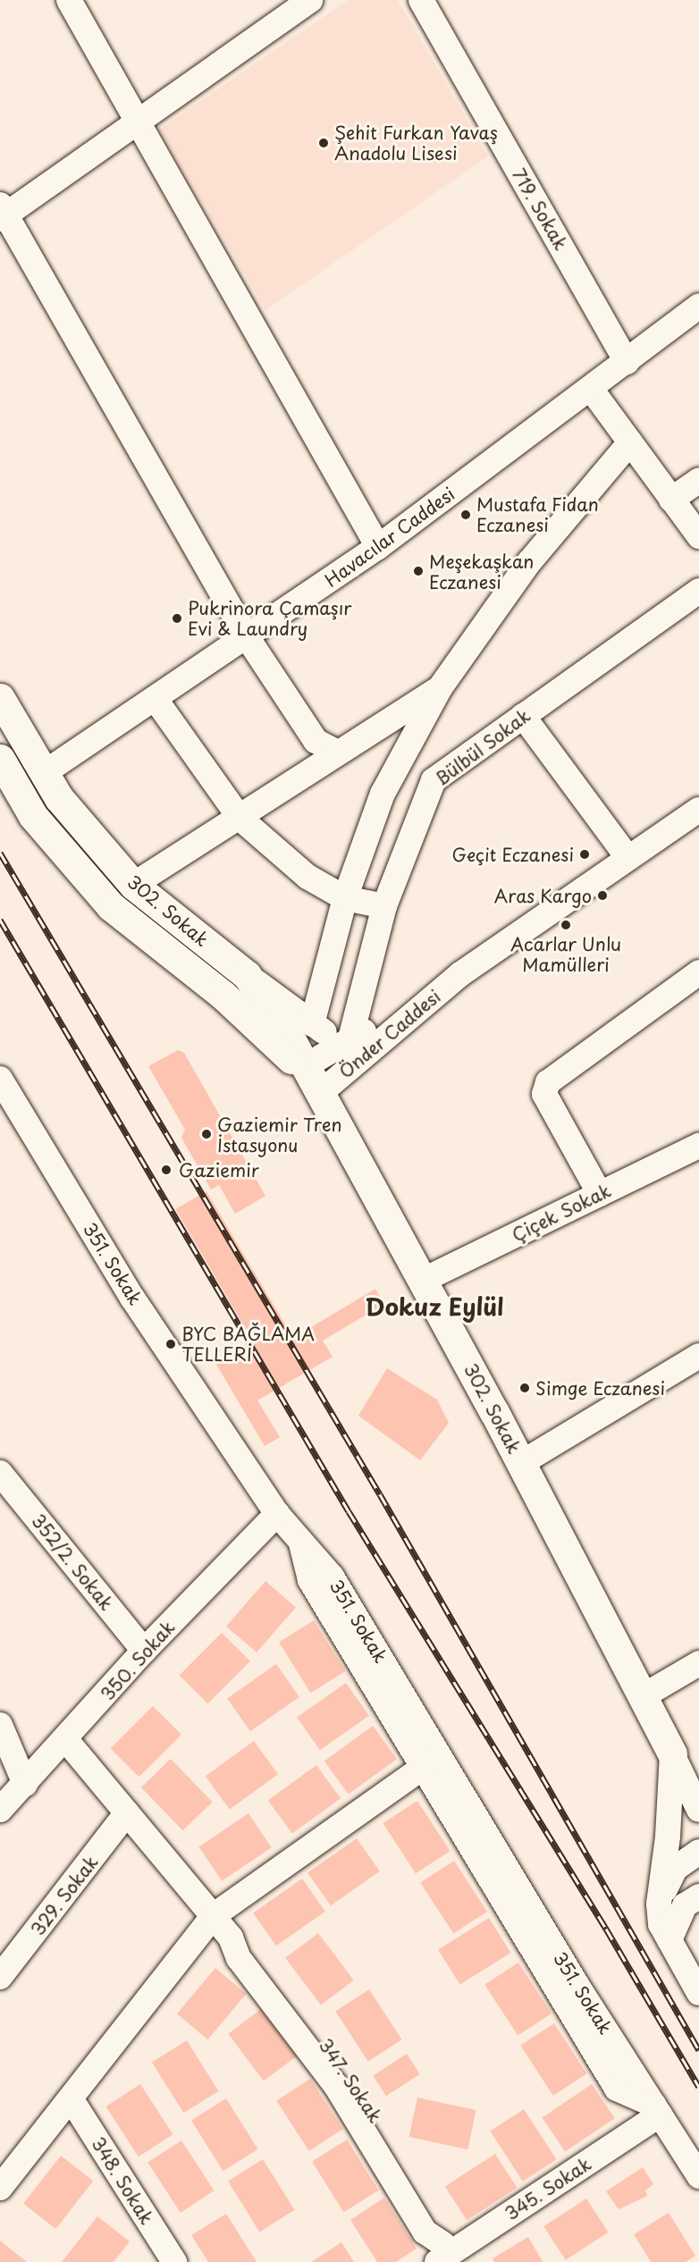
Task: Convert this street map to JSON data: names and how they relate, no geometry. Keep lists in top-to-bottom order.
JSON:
{
  "streets": {
    "main road": ["302. Sokak"],
    "street": [
      "719. Sokak",
      "Havacılar Caddesi",
      "Bülbül Sokak",
      "Önder Caddesi",
      "Çiçek Sokak",
      "351. Sokak",
      "352/2. Sokak",
      "350. Sokak",
      "329. Sokak",
      "347. Sokak",
      "348. Sokak",
      "345. Sokak"
    ]
  },
  "crossings": [
    ["719. Sokak", "Havacılar Caddesi"],
    ["Havacılar Caddesi", "302. Sokak"],
    ["Bülbül Sokak", "Önder Caddesi"],
    ["302. Sokak", "Önder Caddesi"],
    ["302. Sokak", "Çiçek Sokak"],
    ["351. Sokak", "350. Sokak"],
    ["351. Sokak", "345. Sokak"],
    ["352/2. Sokak", "350. Sokak"],
    ["350. Sokak", "347. Sokak"],
    ["329. Sokak", "347. Sokak"],
    ["347. Sokak", "345. Sokak"]
  ],
  "districts": ["Dokuz Eylül"],
  "places": [
    "Şehit Furkan Yavaş Anadolu Lisesi",
    "Mustafa Fidan Eczanesi",
    "Meşekaşkan Eczanesi",
    "Pukrinora Çamaşır Evi & Laundry",
    "Geçit Eczanesi",
    "Aras Kargo",
    "Acarlar Unlu Mamülleri",
    "Gaziemir Tren İstasyonu",
    "Gaziemir",
    "BYC BAĞLAMA TELLERİ",
    "Simge Eczanesi"
  ]
}
